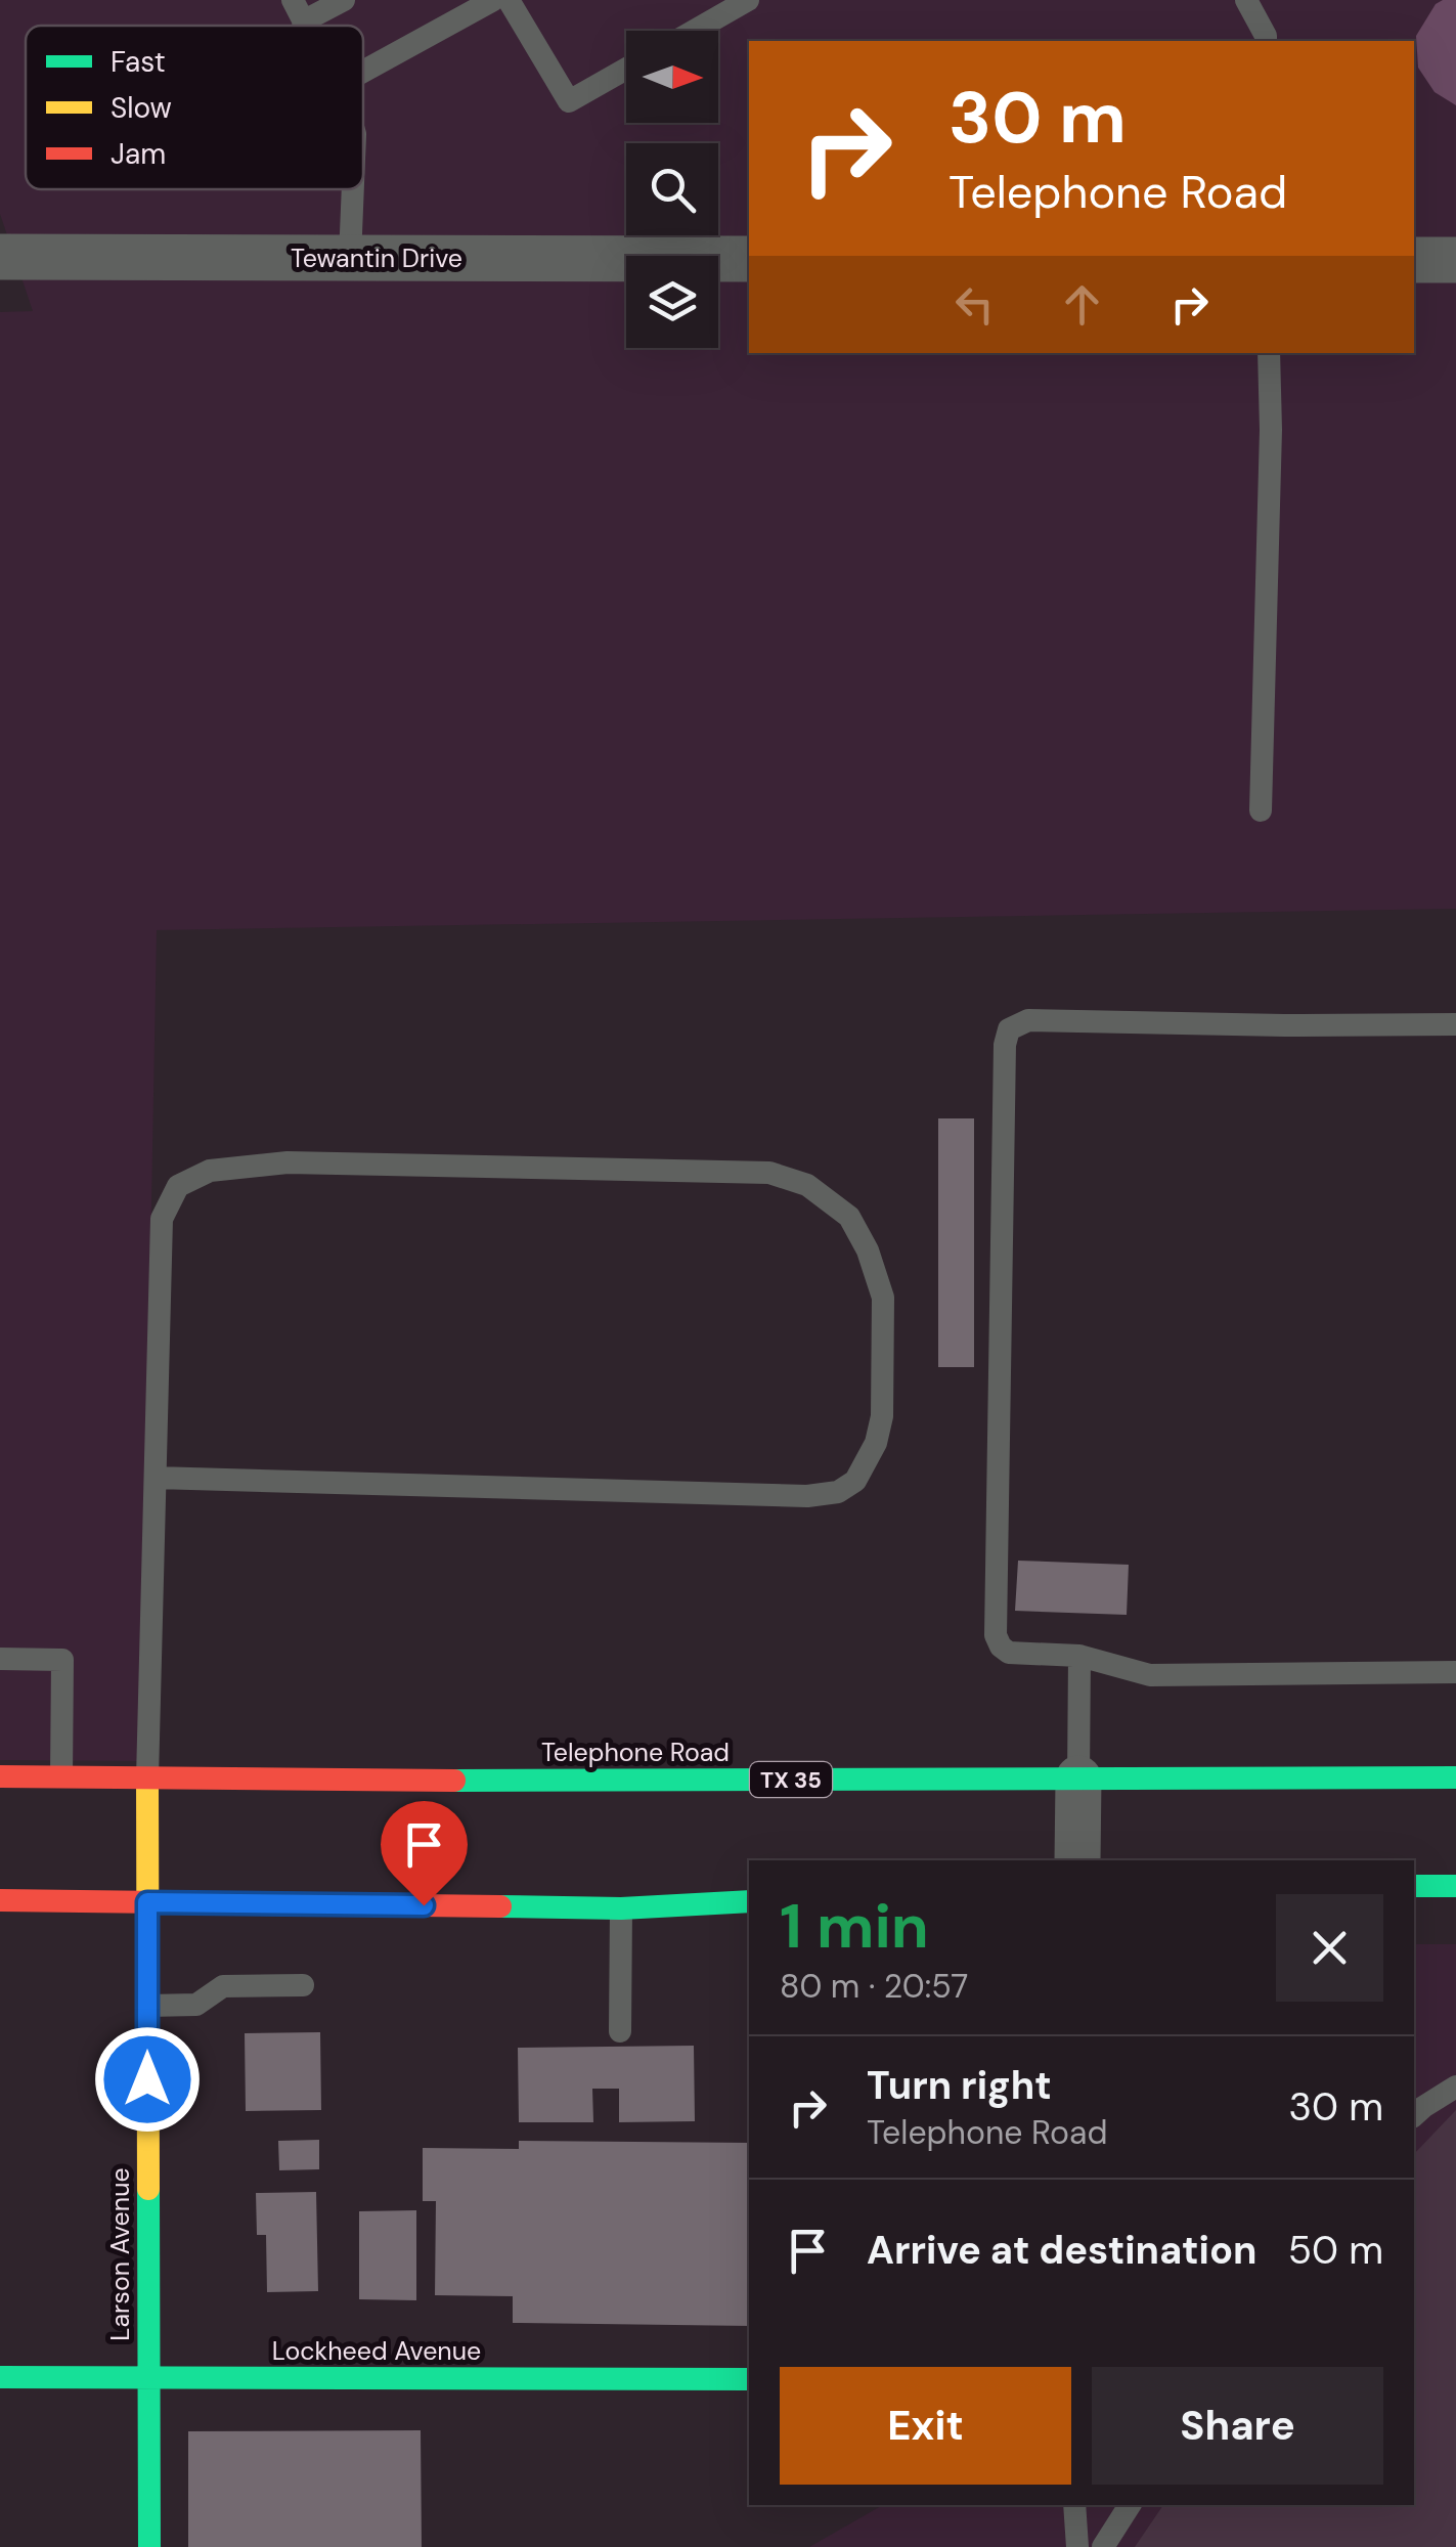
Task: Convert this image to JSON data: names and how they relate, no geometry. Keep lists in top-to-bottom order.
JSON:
{
  "streets": {
    "main road": [
      "Telephone Road",
      "TX 35",
      "Larson Avenue",
      "Lockheed Avenue"
    ],
    "street": ["Tewantin Drive"]
  },
  "crossings": [
    ["Telephone Road", "Larson Avenue"],
    ["Larson Avenue", "Lockheed Avenue"]
  ],
  "legend": ["Fast", "Slow", "Jam"],
  "north": "right",
  "page": {
    "turn": ["30 m", "Telephone Road"],
    "heading": ["1 min", "80 m · 20:57"],
    "list": [
      {
        "name": "Turn right",
        "note": "Telephone Road",
        "value": "30 m"
      },
      {
        "name": "Arrive at destination",
        "value": "50 m"
      }
    ],
    "buttons": ["Exit", "Share"]
  }
}
